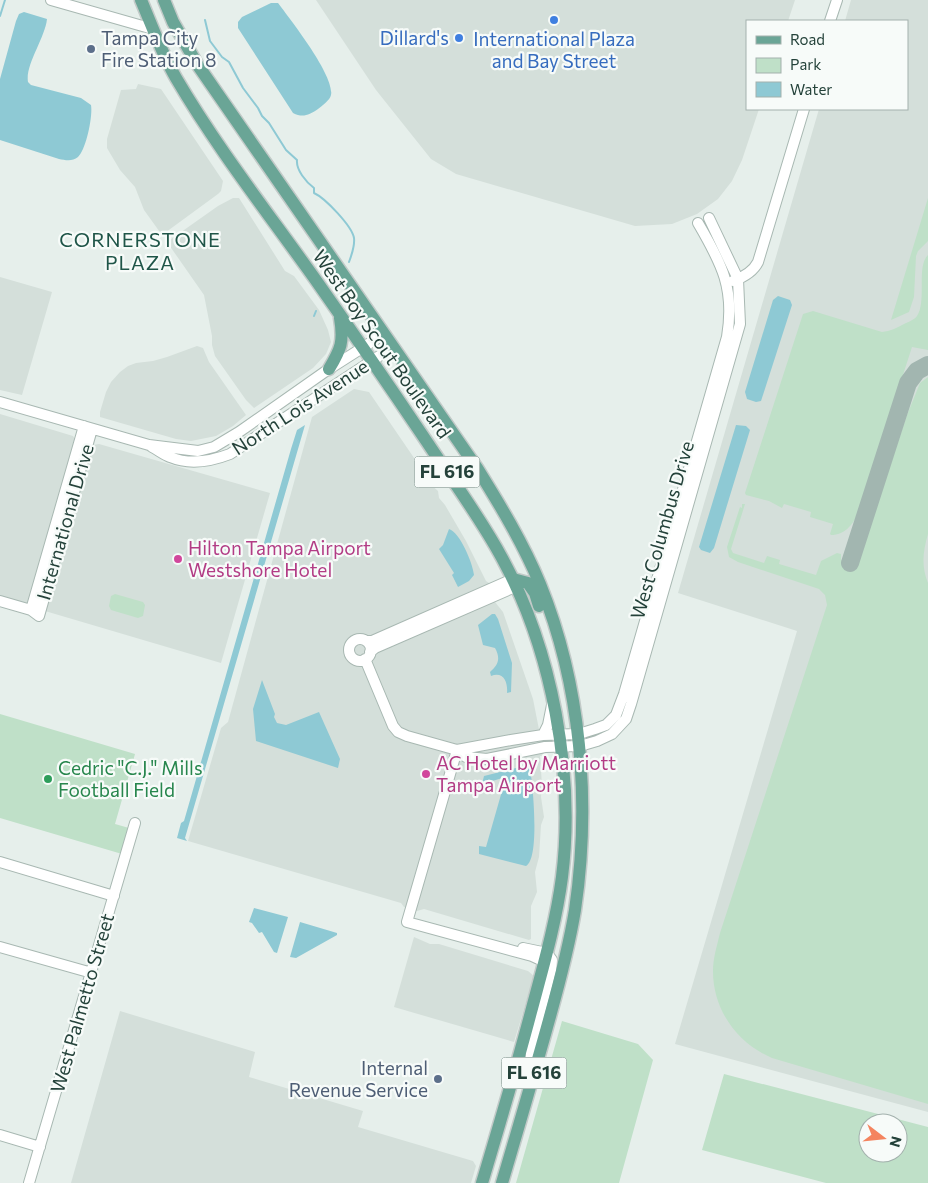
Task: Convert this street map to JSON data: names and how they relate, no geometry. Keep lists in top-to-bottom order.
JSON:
{
  "streets": {
    "main road": ["West Boy Scout Boulevard", "FL 616"],
    "street": [
      "North Lois Avenue",
      "International Drive",
      "West Columbus Drive",
      "West Palmetto Street"
    ]
  },
  "crossings": [
    ["West Boy Scout Boulevard", "North Lois Avenue"],
    ["West Boy Scout Boulevard", "FL 616"],
    ["West Boy Scout Boulevard", "West Columbus Drive"],
    ["North Lois Avenue", "International Drive"]
  ],
  "districts": ["CORNERSTONE PLAZA"],
  "places": [
    "International Plaza and Bay Street",
    "Dillard's",
    "Tampa City Fire Station 8",
    "Hilton Tampa Airport Westshore Hotel",
    "AC Hotel by Marriott Tampa Airport",
    "Cedric \"C.J.\" Mills Football Field",
    "Internal Revenue Service"
  ],
  "legend": ["Road", "Park", "Water"],
  "north": "right"
}
